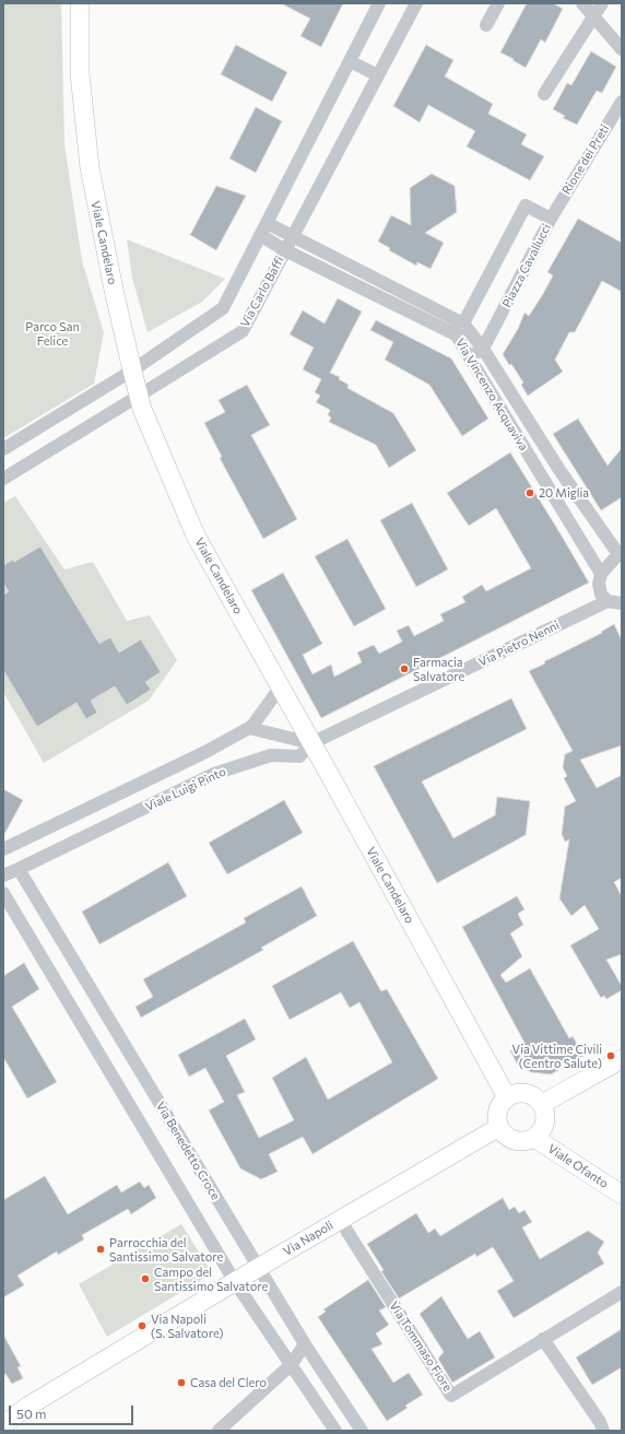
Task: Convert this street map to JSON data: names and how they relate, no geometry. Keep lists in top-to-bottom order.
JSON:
{
  "streets": {
    "main road": ["Viale Candelaro", "Viale Ofanto", "Via Napoli"],
    "street": [
      "Rione dei Preti",
      "Piazza Cavallucci",
      "Via Carlo Baffi",
      "Via Vincenzo Acquaviva",
      "Via Pietro Nenni",
      "Viale Luigi Pinto",
      "Via Benedetto Croce",
      "Via Tommaso Fiore"
    ]
  },
  "crossings": [
    ["Rione dei Preti", "Piazza Cavallucci"],
    ["Viale Candelaro", "Via Carlo Baffi"],
    ["Viale Candelaro", "Via Pietro Nenni"],
    ["Viale Candelaro", "Viale Luigi Pinto"],
    ["Viale Candelaro", "Viale Ofanto"],
    ["Viale Candelaro", "Via Napoli"],
    ["Piazza Cavallucci", "Via Vincenzo Acquaviva"],
    ["Via Carlo Baffi", "Via Vincenzo Acquaviva"],
    ["Via Pietro Nenni", "Viale Luigi Pinto"],
    ["Viale Luigi Pinto", "Via Benedetto Croce"],
    ["Via Benedetto Croce", "Via Napoli"],
    ["Viale Ofanto", "Via Napoli"],
    ["Via Napoli", "Via Tommaso Fiore"]
  ],
  "parks": ["Parco San Felice"],
  "places": [
    "20 Miglia",
    "Farmacia Salvatore",
    "Via Vittime Civili (Centro Salute)",
    "Parrocchia del Santissimo Salvatore",
    "Campo del Santissimo Salvatore",
    "Via Napoli (S. Salvatore)",
    "Casa del Clero"
  ],
  "scale_bar": "50 m"
}
